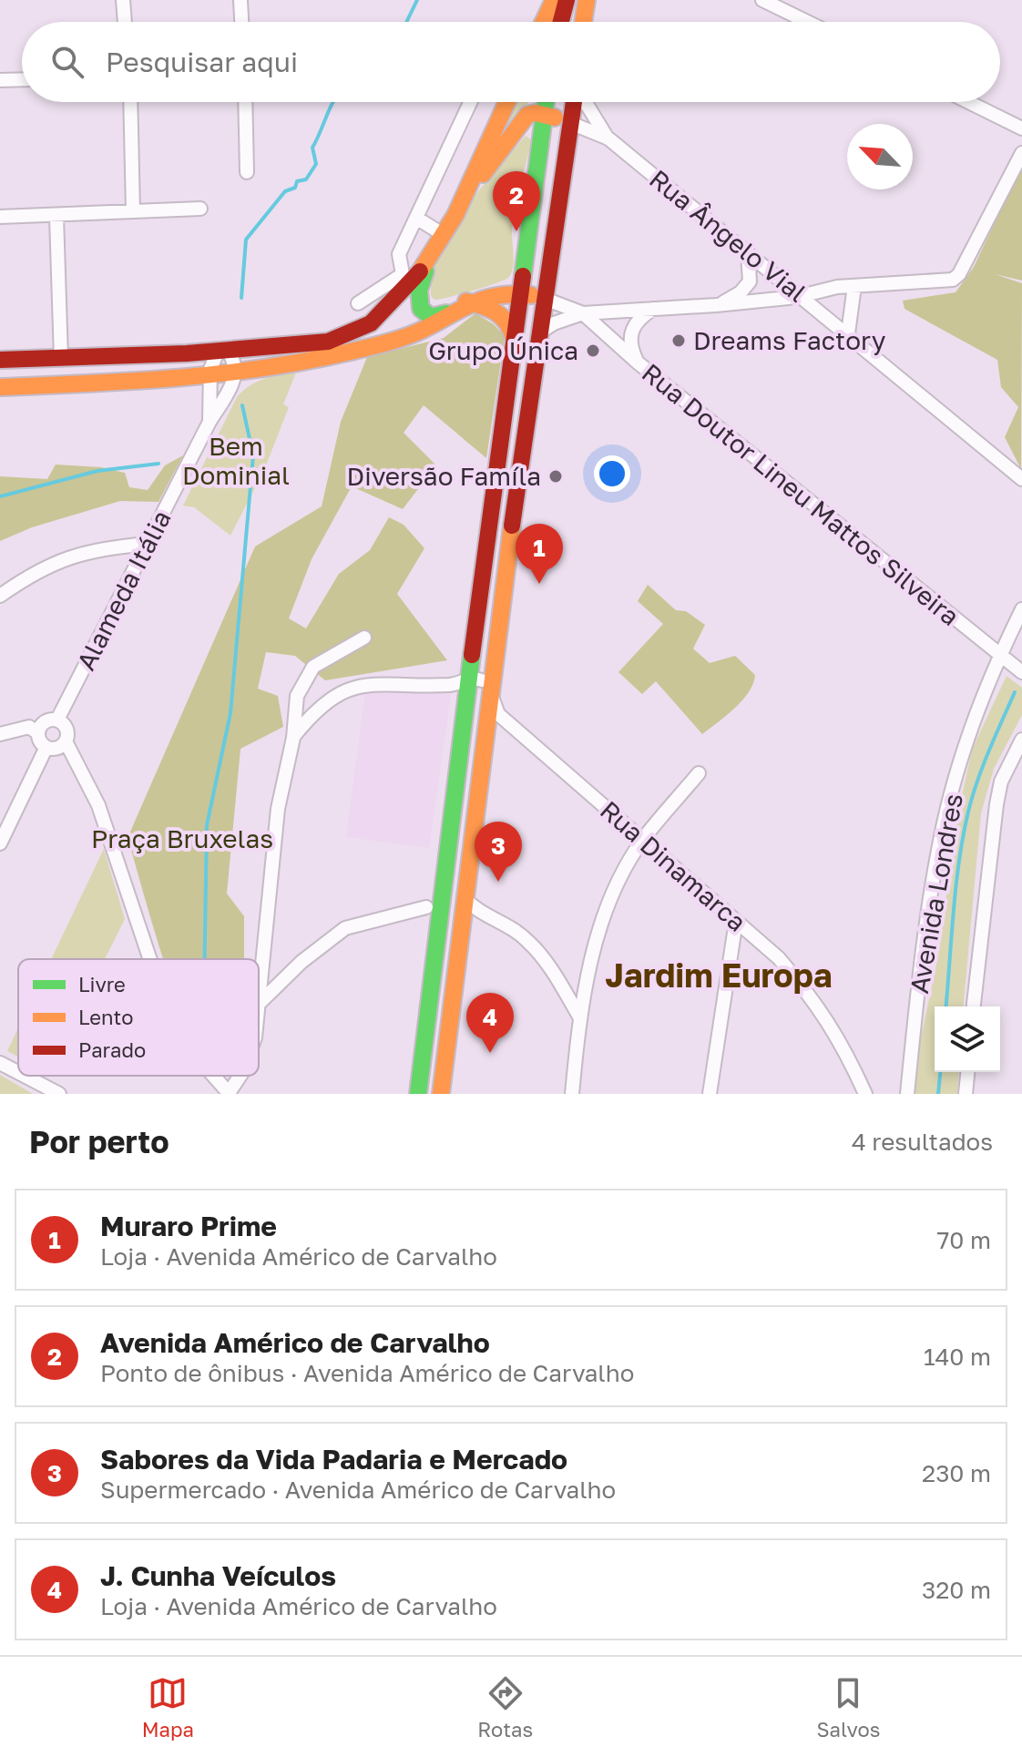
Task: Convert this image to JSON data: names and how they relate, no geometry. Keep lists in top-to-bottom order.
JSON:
{
  "streets": {
    "street": [
      "Rua Ângelo Vial",
      "Rua Doutor Lineu Mattos Silveira",
      "Alameda Itália",
      "Rua Dinamarca",
      "Avenida Londres"
    ]
  },
  "crossings": [
    ["Rua Doutor Lineu Mattos Silveira", "Avenida Londres"]
  ],
  "districts": ["Jardim Europa"],
  "parks": ["Bem Dominial", "Praça Bruxelas"],
  "places": ["Dreams Factory", "Grupo Única", "Diversão Famíla"],
  "legend": ["Livre", "Lento", "Parado"],
  "north": "top left",
  "page": {
    "search": "Pesquisar aqui",
    "pins": [
      "2",
      "1",
      "3",
      "4"
    ],
    "heading": ["Por perto", "4 resultados"],
    "list": [
      {
        "mark": "1",
        "name": "Muraro Prime",
        "note": "Loja · Avenida Américo de Carvalho",
        "value": "70 m"
      },
      {
        "mark": "2",
        "name": "Avenida Américo de Carvalho",
        "note": "Ponto de ônibus · Avenida Américo de Carvalho",
        "value": "140 m"
      },
      {
        "mark": "3",
        "name": "Sabores da Vida Padaria e Mercado",
        "note": "Supermercado · Avenida Américo de Carvalho",
        "value": "230 m"
      },
      {
        "mark": "4",
        "name": "J. Cunha Veículos",
        "note": "Loja · Avenida Américo de Carvalho",
        "value": "320 m"
      }
    ],
    "nav": ["Mapa", "Rotas", "Salvos"]
  }
}
